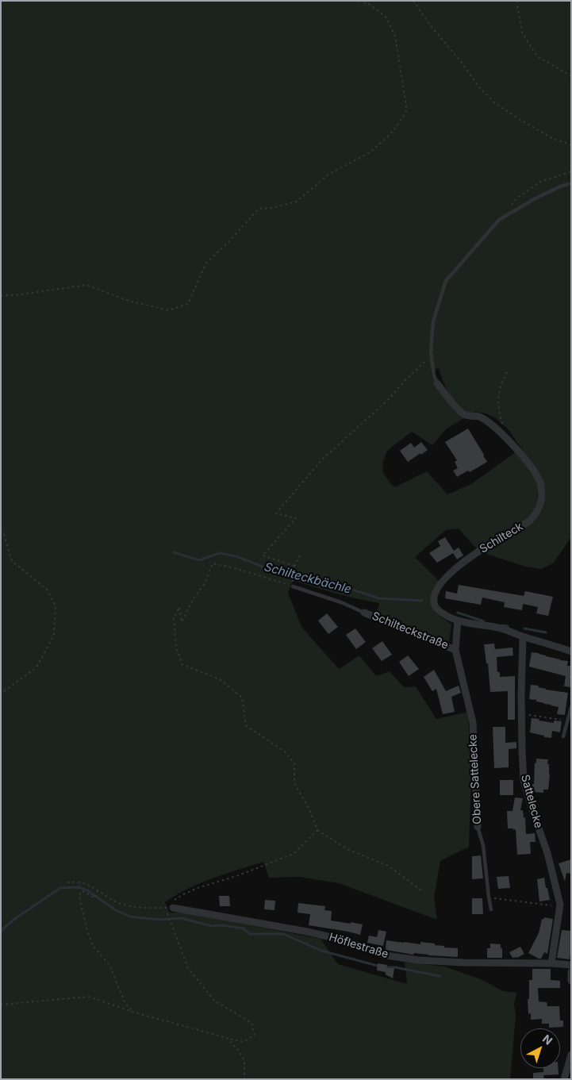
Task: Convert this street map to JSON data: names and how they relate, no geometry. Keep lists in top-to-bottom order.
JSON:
{
  "streets": {
    "street": [
      "Schilteck",
      "Schilteckstraße",
      "Obere Sattelecke",
      "Sattelecke",
      "Höflestraße"
    ]
  },
  "crossings": [
    ["Schilteck", "Schilteckstraße"],
    ["Schilteckstraße", "Obere Sattelecke"],
    ["Sattelecke", "Höflestraße"]
  ],
  "water": ["Schilteckbächle"],
  "north": "top right"
}
